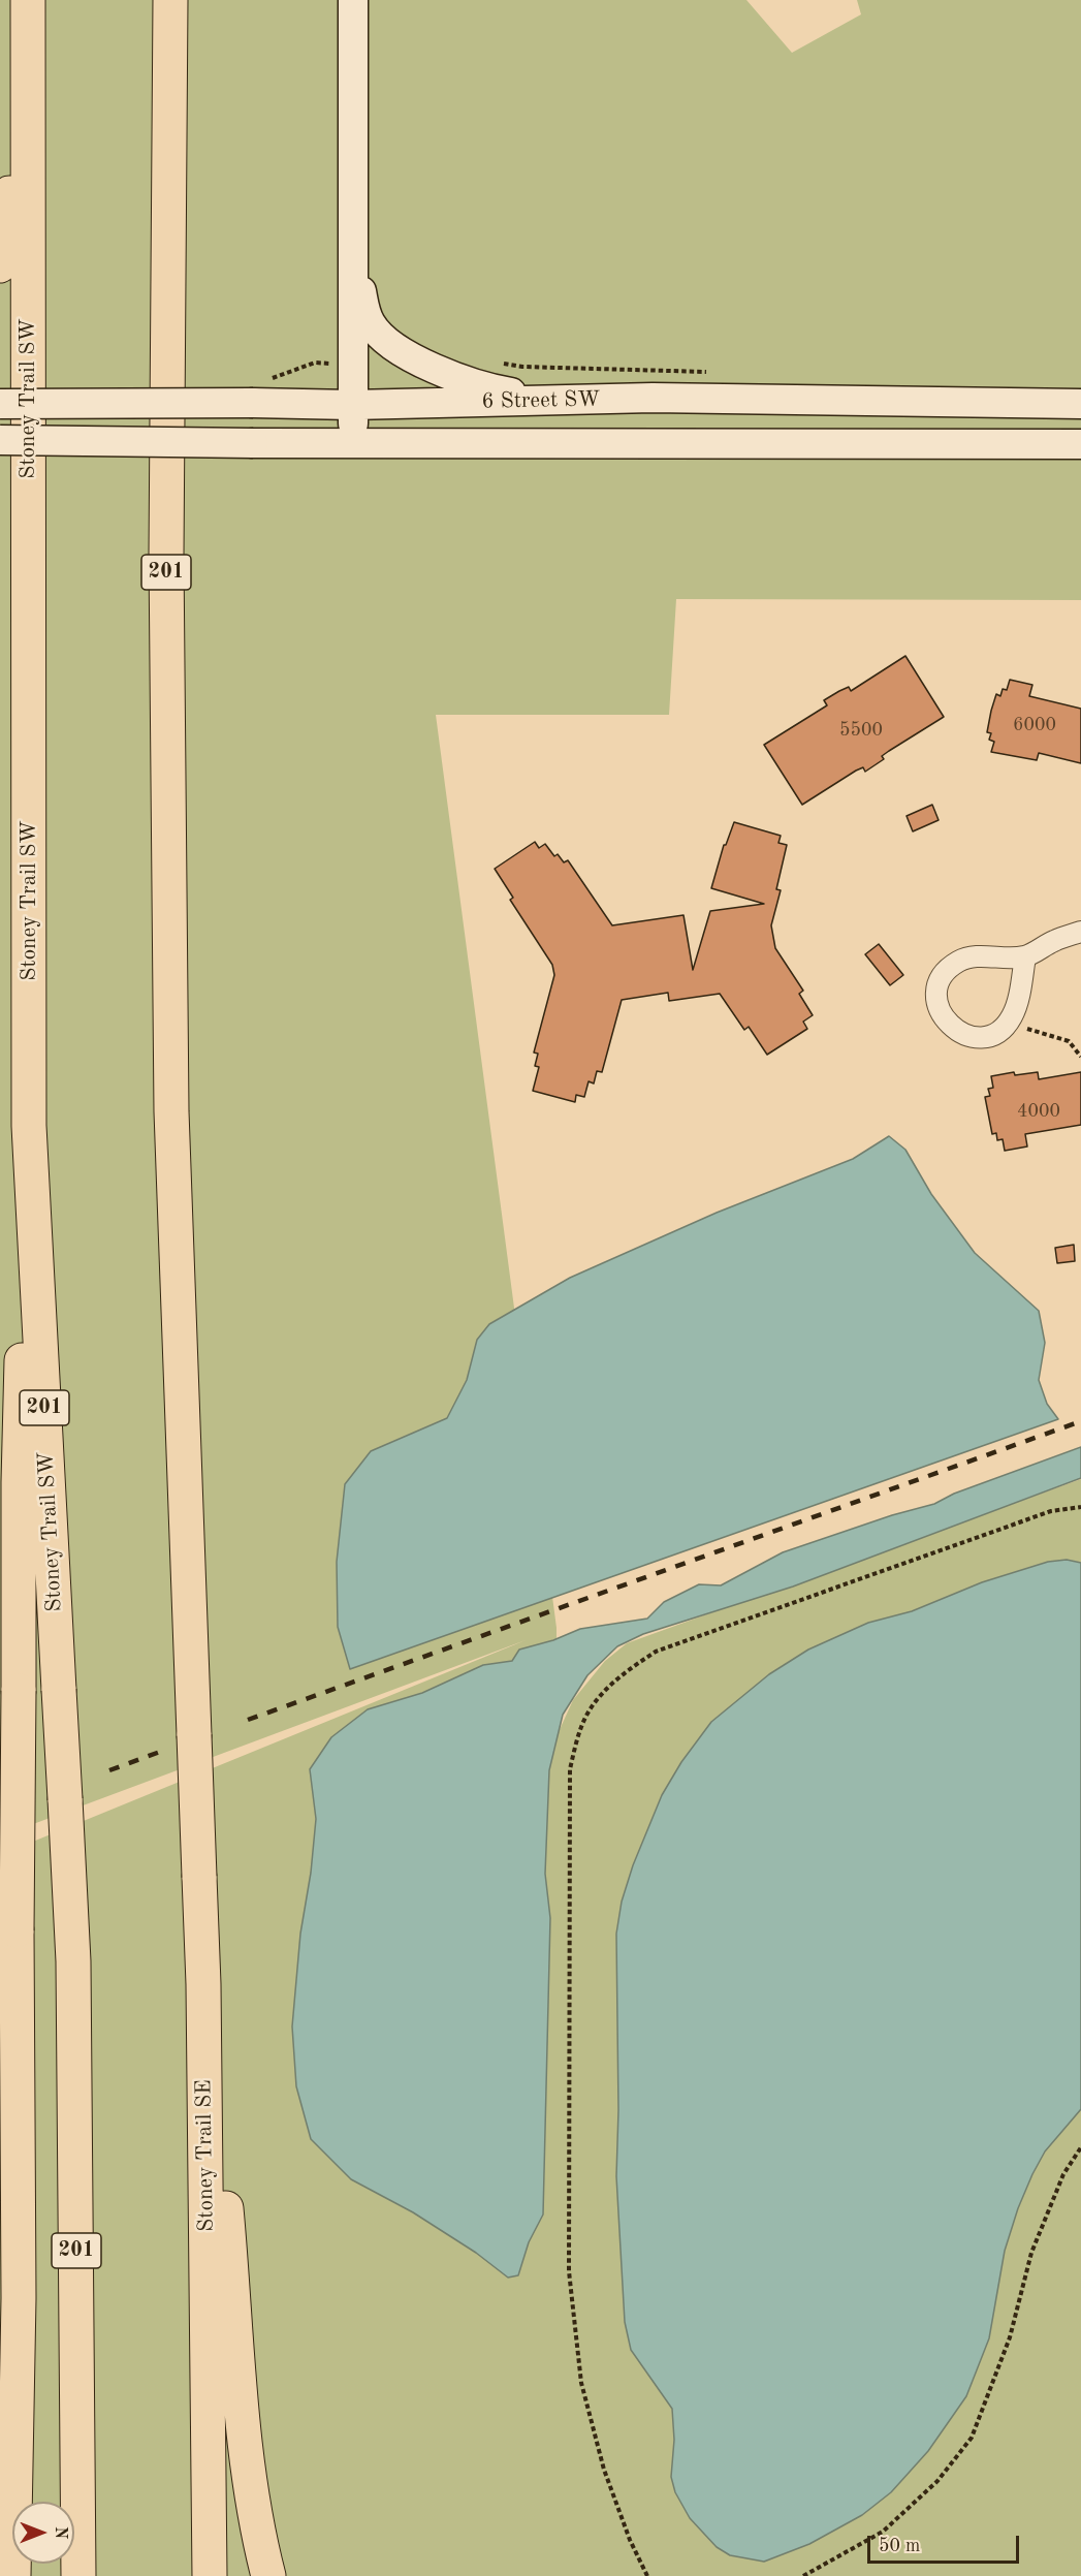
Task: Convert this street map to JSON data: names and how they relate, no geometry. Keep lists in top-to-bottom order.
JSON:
{
  "streets": {
    "highway": ["Stoney Trail SW", "201", "Stoney Trail SE"],
    "main road": ["6 Street SW"]
  },
  "house_numbers": ["6000", "5500", "4000"],
  "scale_bar": "50 m",
  "north": "right"
}
